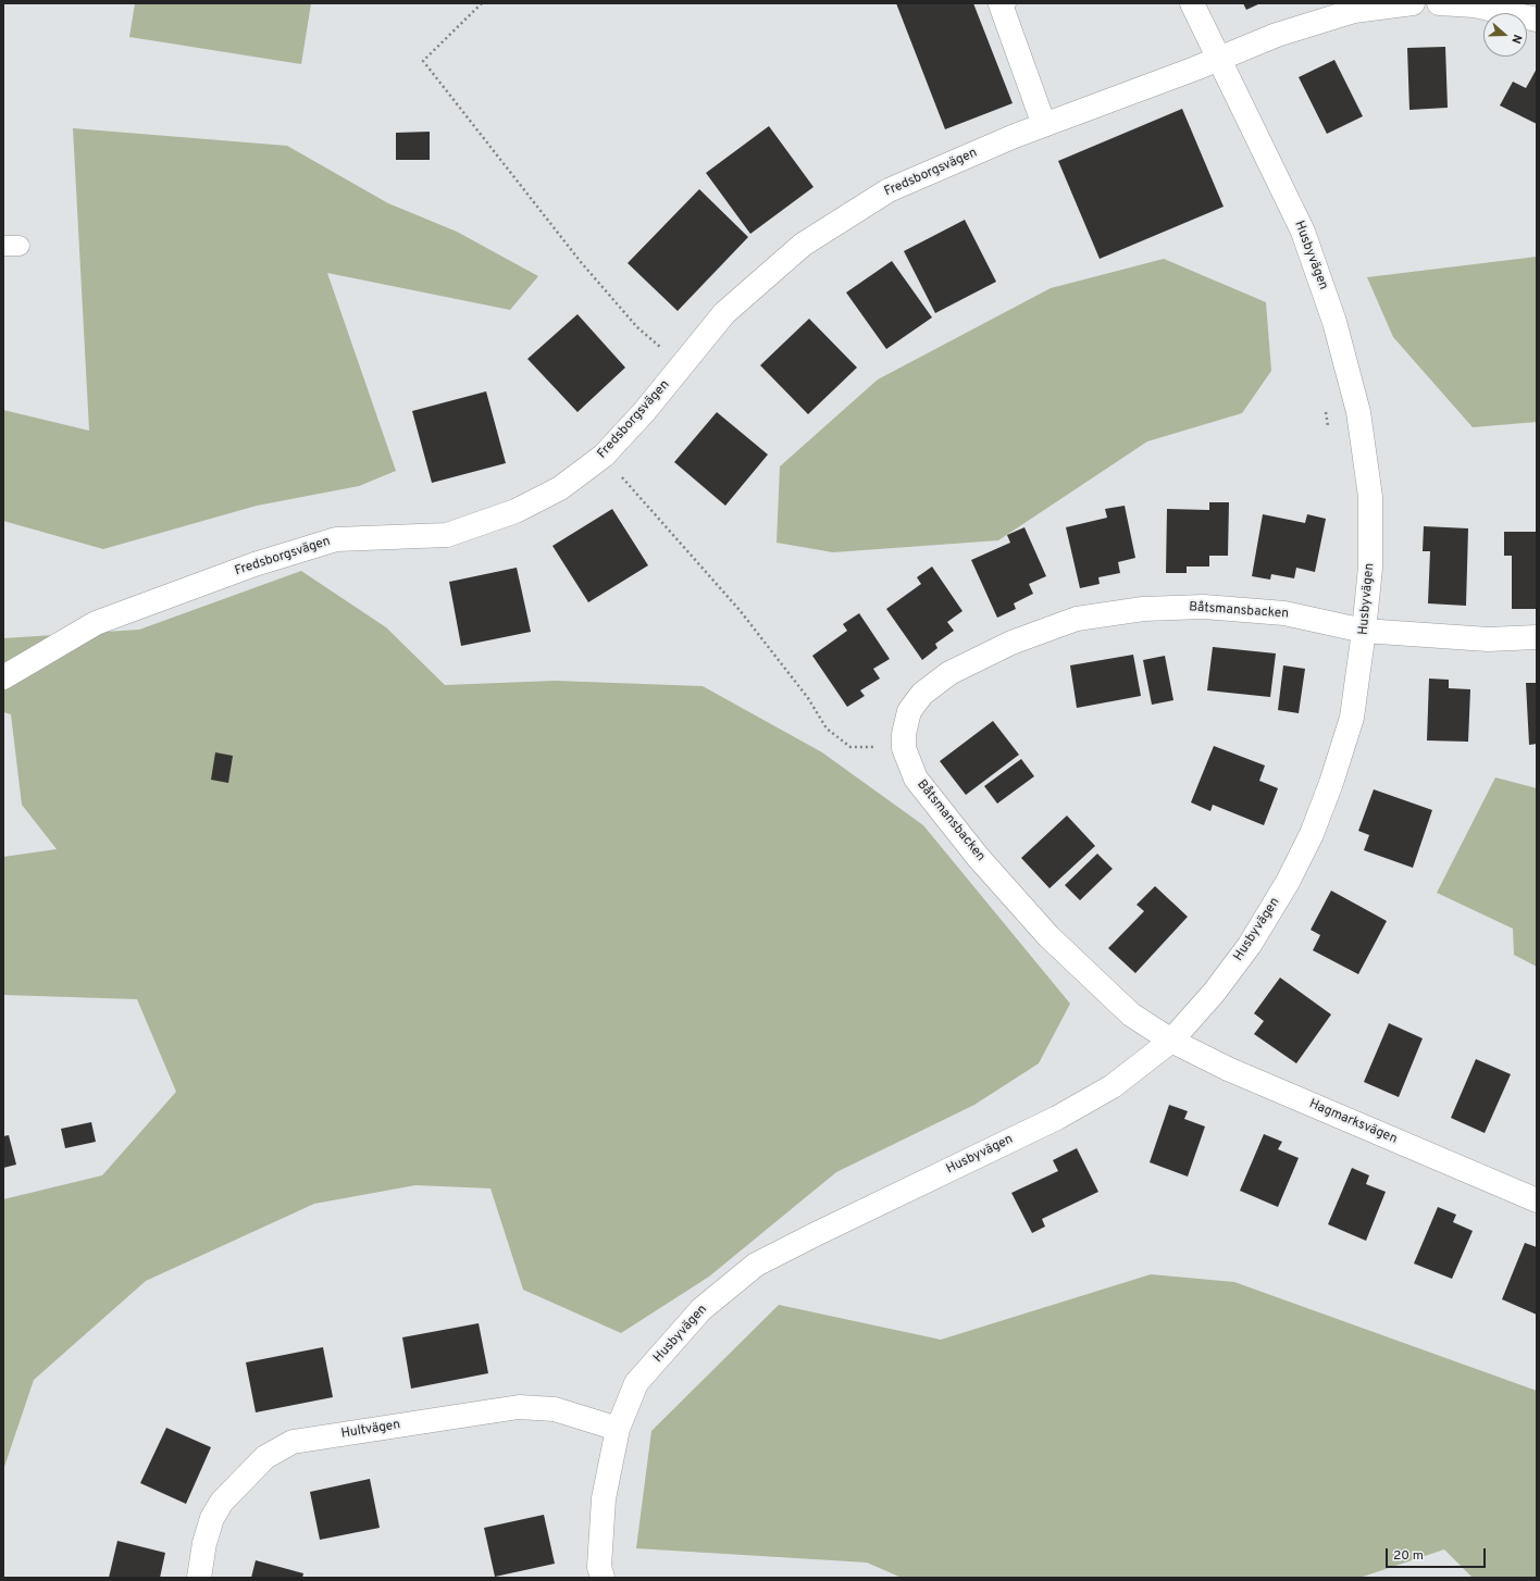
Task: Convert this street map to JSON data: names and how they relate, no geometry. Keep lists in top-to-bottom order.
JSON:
{
  "streets": {
    "street": [
      "Fredsborgsvägen",
      "Husbyvägen",
      "Båtsmansbacken",
      "Hagmarksvägen",
      "Hultvägen"
    ]
  },
  "crossings": [
    ["Fredsborgsvägen", "Husbyvägen"],
    ["Husbyvägen", "Båtsmansbacken"],
    ["Husbyvägen", "Hagmarksvägen"],
    ["Husbyvägen", "Hultvägen"],
    ["Båtsmansbacken", "Hagmarksvägen"]
  ],
  "scale_bar": "20 m",
  "north": "right"
}
